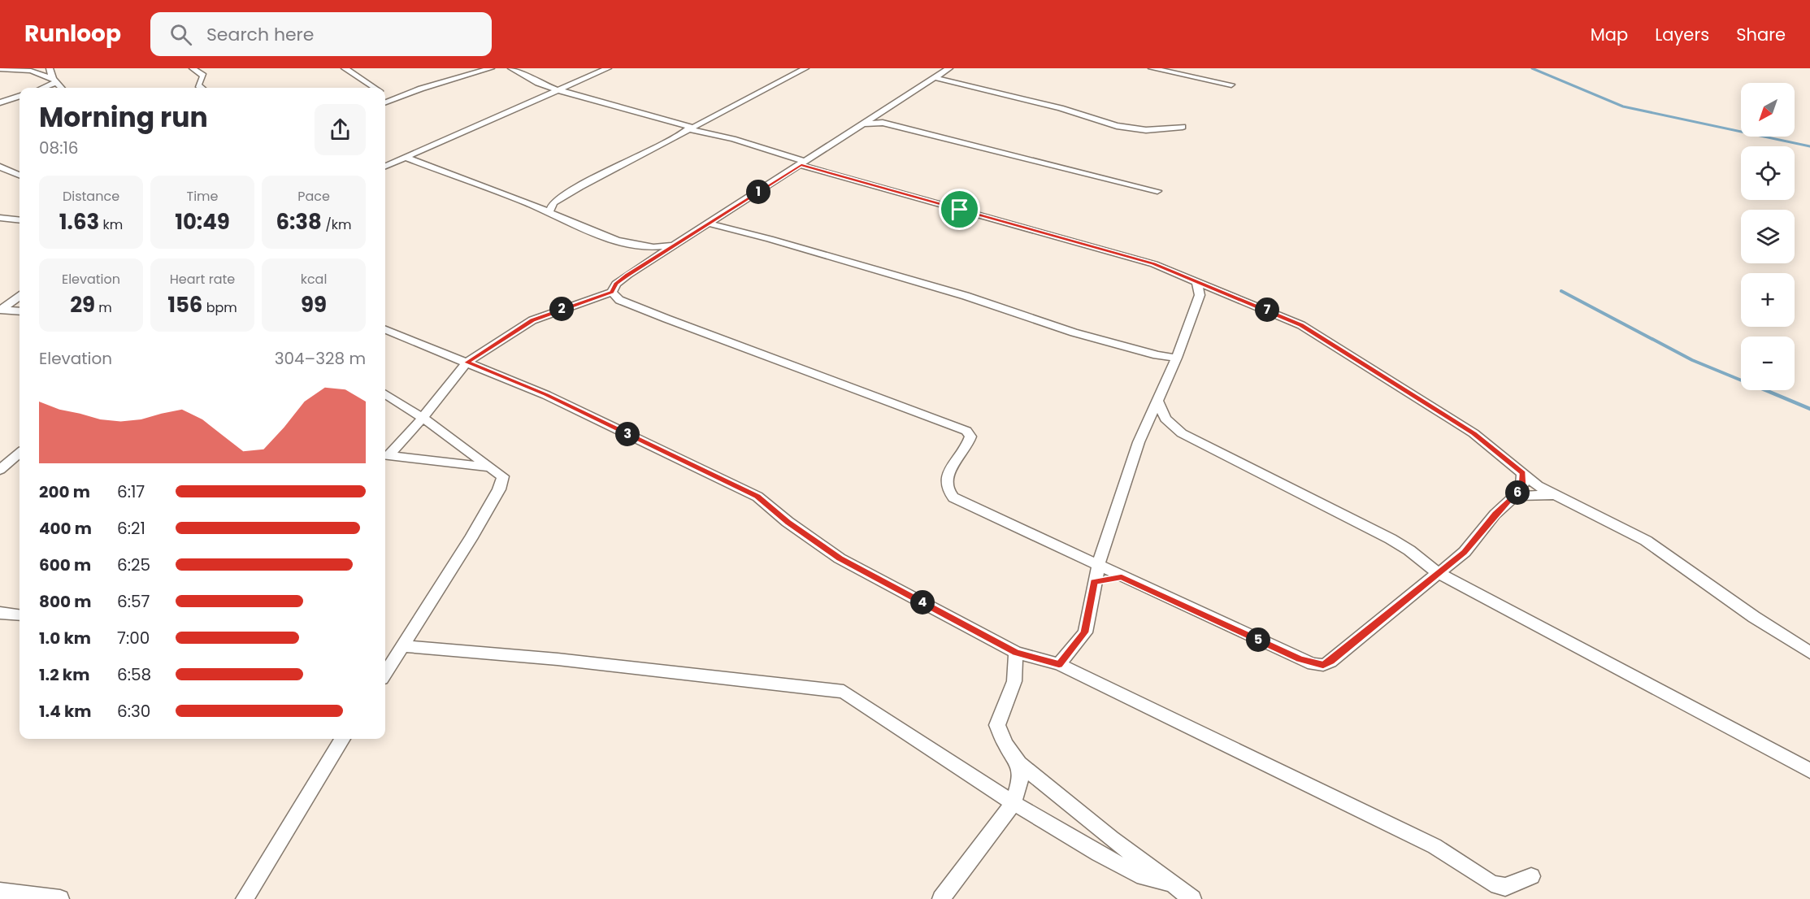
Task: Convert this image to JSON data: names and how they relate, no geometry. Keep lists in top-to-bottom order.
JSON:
{
  "north": "bottom left",
  "page": {
    "header": "Runloop",
    "search": "Search here",
    "nav": ["Map", "Layers", "Share"],
    "map_buttons": ["+", "−"],
    "heading": ["Morning run", "08:16"],
    "stats": [
      ["Distance", "1.63 km"],
      ["Time", "10:49"],
      ["Pace", "6:38 /km"],
      ["Elevation", "29 m"],
      ["Heart rate", "156 bpm"],
      ["kcal", "99"]
    ],
    "pins": [
      "1",
      "2",
      "7",
      "3",
      "6",
      "4",
      "5"
    ],
    "chart": ["Elevation", "304–328 m"],
    "list": [
      {
        "name": "200 m",
        "note": "6:17"
      },
      {
        "name": "400 m",
        "note": "6:21"
      },
      {
        "name": "600 m",
        "note": "6:25"
      },
      {
        "name": "800 m",
        "note": "6:57"
      },
      {
        "name": "1.0 km",
        "note": "7:00"
      },
      {
        "name": "1.2 km",
        "note": "6:58"
      },
      {
        "name": "1.4 km",
        "note": "6:30"
      }
    ]
  }
}
